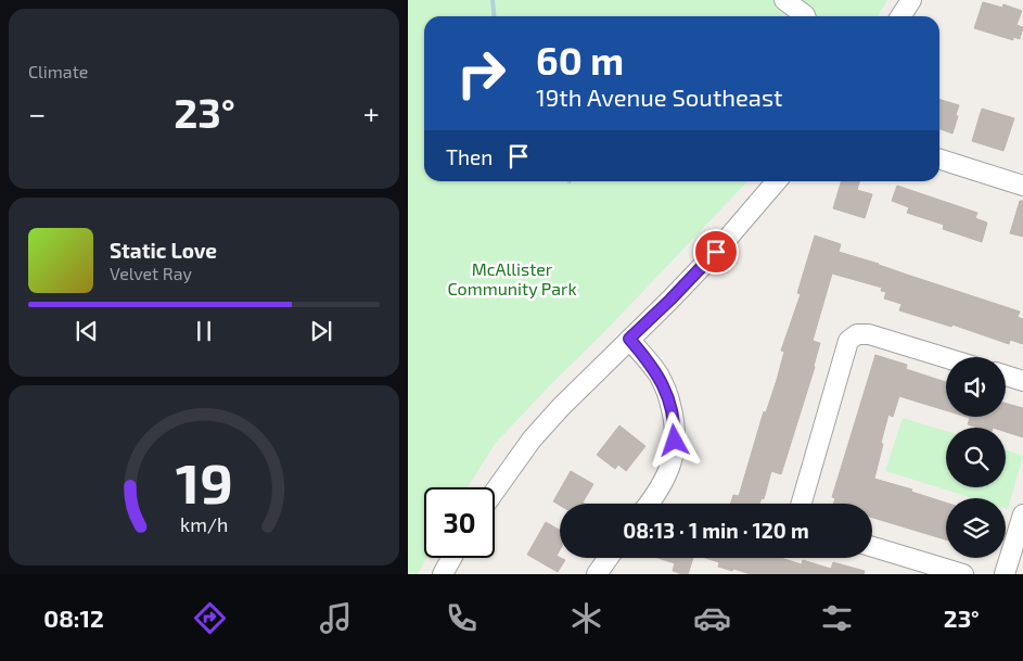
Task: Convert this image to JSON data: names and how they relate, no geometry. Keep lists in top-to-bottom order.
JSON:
{
  "parks": ["McAllister Community Park"],
  "page": {
    "tile": "Climate",
    "turn": ["60 m", "19th Avenue Southeast"],
    "heat": ["−", "23°", "+"],
    "then": "Then",
    "song": ["Static Love", "Velvet Ray"],
    "limit": "30",
    "trip": "08:13 · 1 min · 120 m",
    "tabs": ["08:12", "23°"],
    "gauge": ["19", "km/h"]
  }
}
